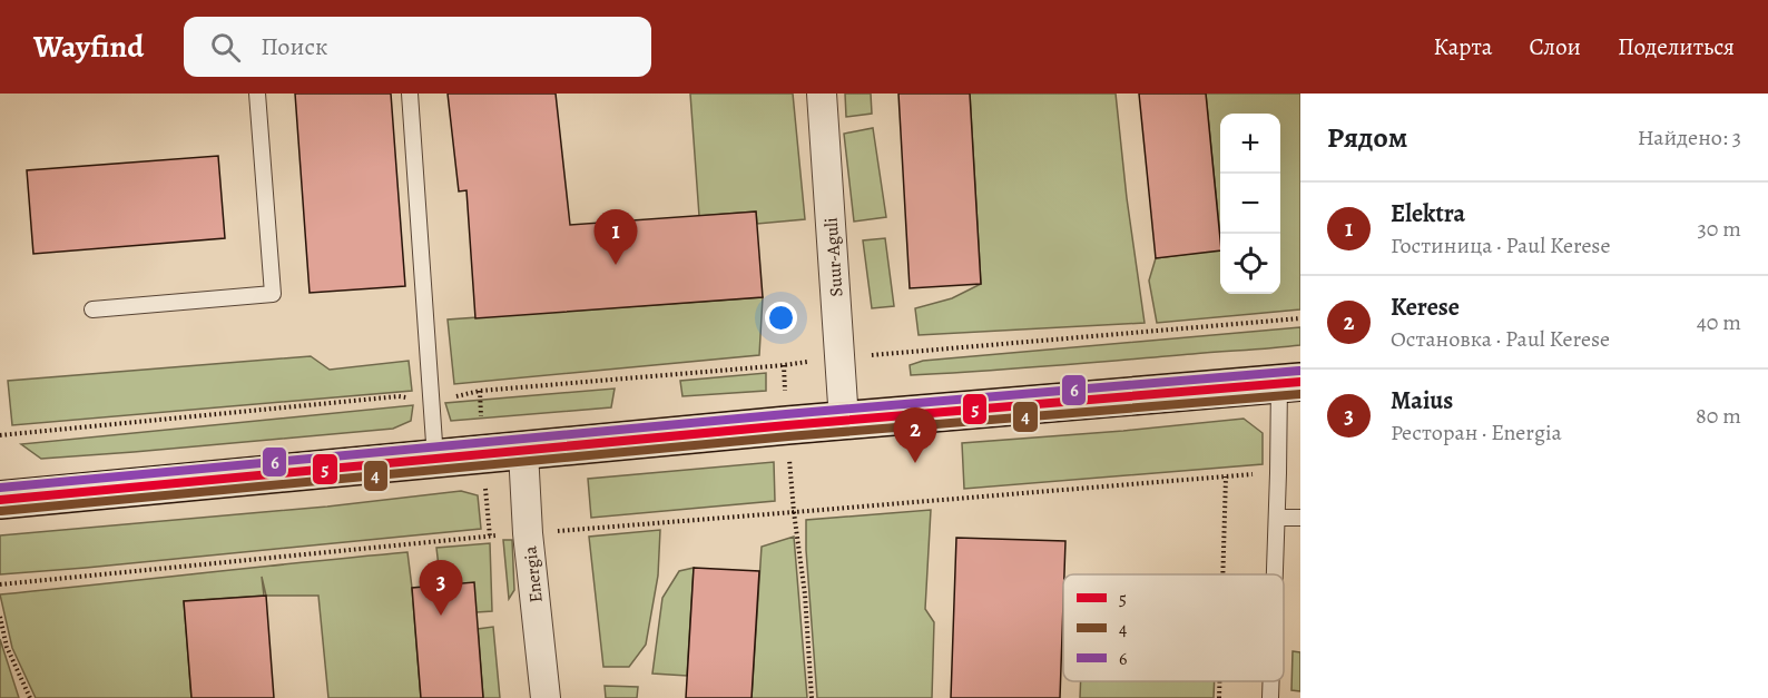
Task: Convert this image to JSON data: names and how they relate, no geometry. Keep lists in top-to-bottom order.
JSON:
{
  "streets": {
    "street": ["Suur-Aguli", "Energia"]
  },
  "lines": ["transit line 6", "transit line 5", "transit line 4"],
  "legend": ["5", "4", "6"],
  "page": {
    "header": "Wayfind",
    "search": "Поиск",
    "nav": ["Карта", "Слои", "Поделиться"],
    "heading": ["Рядом", "Найдено: 3"],
    "map_buttons": ["+", "−"],
    "list": [
      {
        "mark": "1",
        "name": "Elektra",
        "note": "Гостиница · Paul Kerese",
        "value": "30 m"
      },
      {
        "mark": "2",
        "name": "Kerese",
        "note": "Остановка · Paul Kerese",
        "value": "40 m"
      },
      {
        "mark": "3",
        "name": "Maius",
        "note": "Ресторан · Energia",
        "value": "80 m"
      }
    ],
    "pins": ["1", "2", "3"]
  }
}
